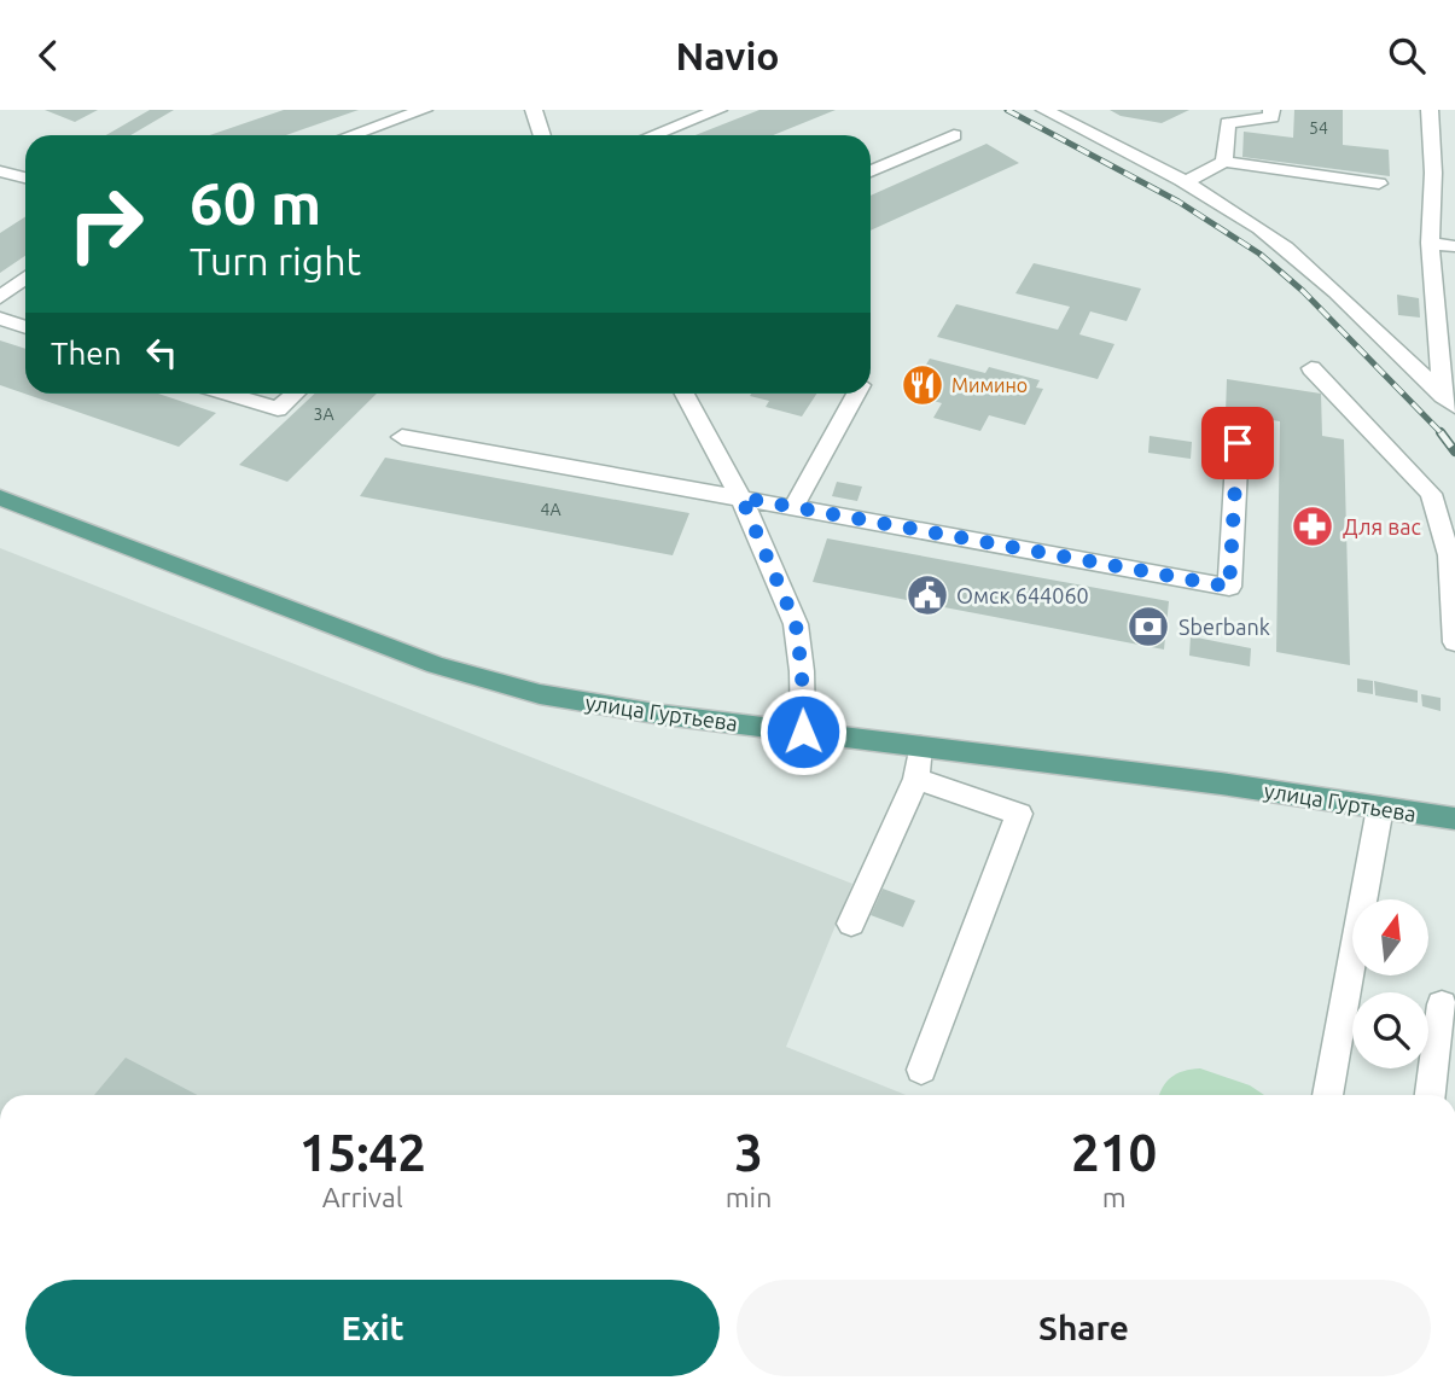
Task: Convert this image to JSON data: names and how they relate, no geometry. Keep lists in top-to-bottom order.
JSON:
{
  "streets": {
    "main road": ["улица Гуртьева"]
  },
  "places": {
    "restaurant": ["Мимино"],
    "pharmacy": ["Для вас"],
    "public building": ["Омск 644060"],
    "bank": ["Sberbank"]
  },
  "house_numbers": ["54", "3А", "4А"],
  "north": "top",
  "page": {
    "header": "Navio",
    "turn": ["60 m", "Turn right"],
    "then": "Then",
    "eta": [
      "15:42",
      "Arrival",
      "3",
      "min",
      "210",
      "m"
    ],
    "buttons": ["Exit", "Share"]
  }
}
